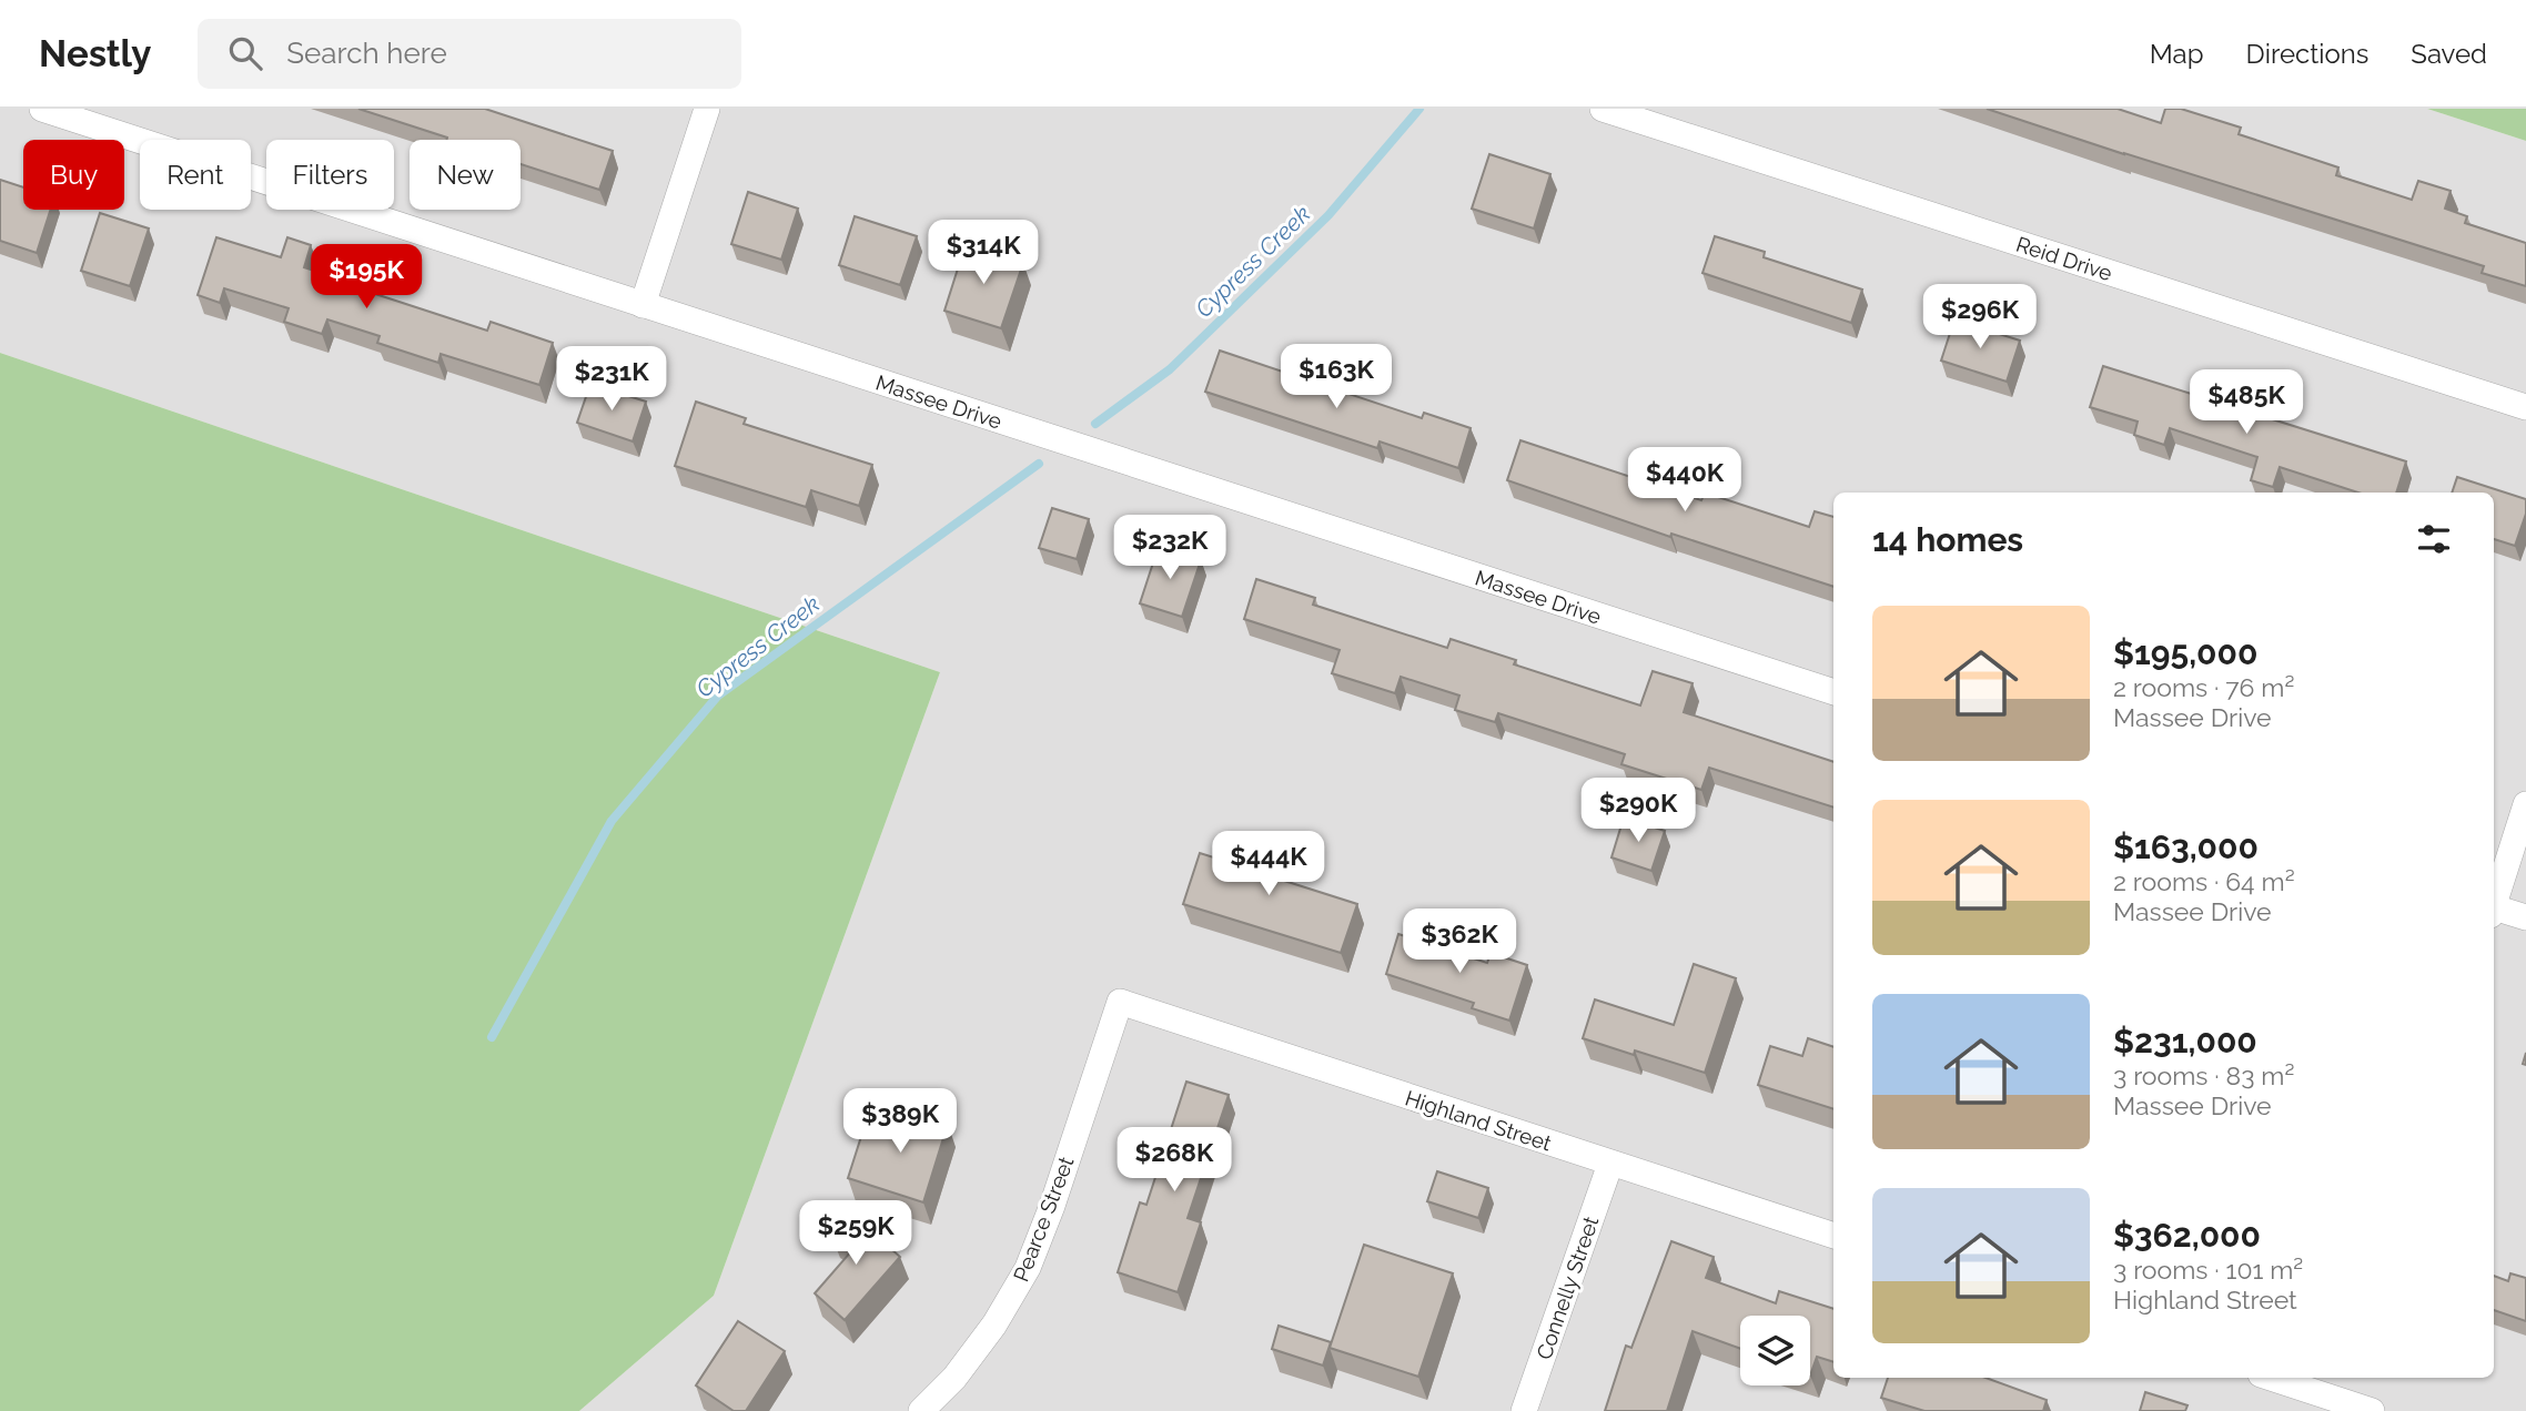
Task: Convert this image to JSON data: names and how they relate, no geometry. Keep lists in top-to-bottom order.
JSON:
{
  "streets": {
    "street": [
      "Reid Drive",
      "Massee Drive",
      "Highland Street",
      "Pearce Street",
      "Connelly Street"
    ]
  },
  "crossings": [
    ["Highland Street", "Pearce Street"],
    ["Highland Street", "Connelly Street"]
  ],
  "water": ["Cypress Creek"],
  "page": {
    "header": "Nestly",
    "search": "Search here",
    "nav": ["Map", "Directions", "Saved"],
    "chip": [
      "Buy",
      "Rent",
      "Filters",
      "New"
    ],
    "price": [
      "$314K",
      "$195K",
      "$296K",
      "$163K",
      "$231K",
      "$485K",
      "$440K",
      "$232K",
      "$290K",
      "$444K",
      "$362K",
      "$389K",
      "$268K",
      "$259K"
    ],
    "heading": "14 homes",
    "list": [
      {
        "name": "$195,000",
        "note": "2 rooms · 76 m² · Massee Drive"
      },
      {
        "name": "$163,000",
        "note": "2 rooms · 64 m² · Massee Drive"
      },
      {
        "name": "$231,000",
        "note": "3 rooms · 83 m² · Massee Drive"
      },
      {
        "name": "$362,000",
        "note": "3 rooms · 101 m² · Highland Street"
      }
    ]
  }
}
